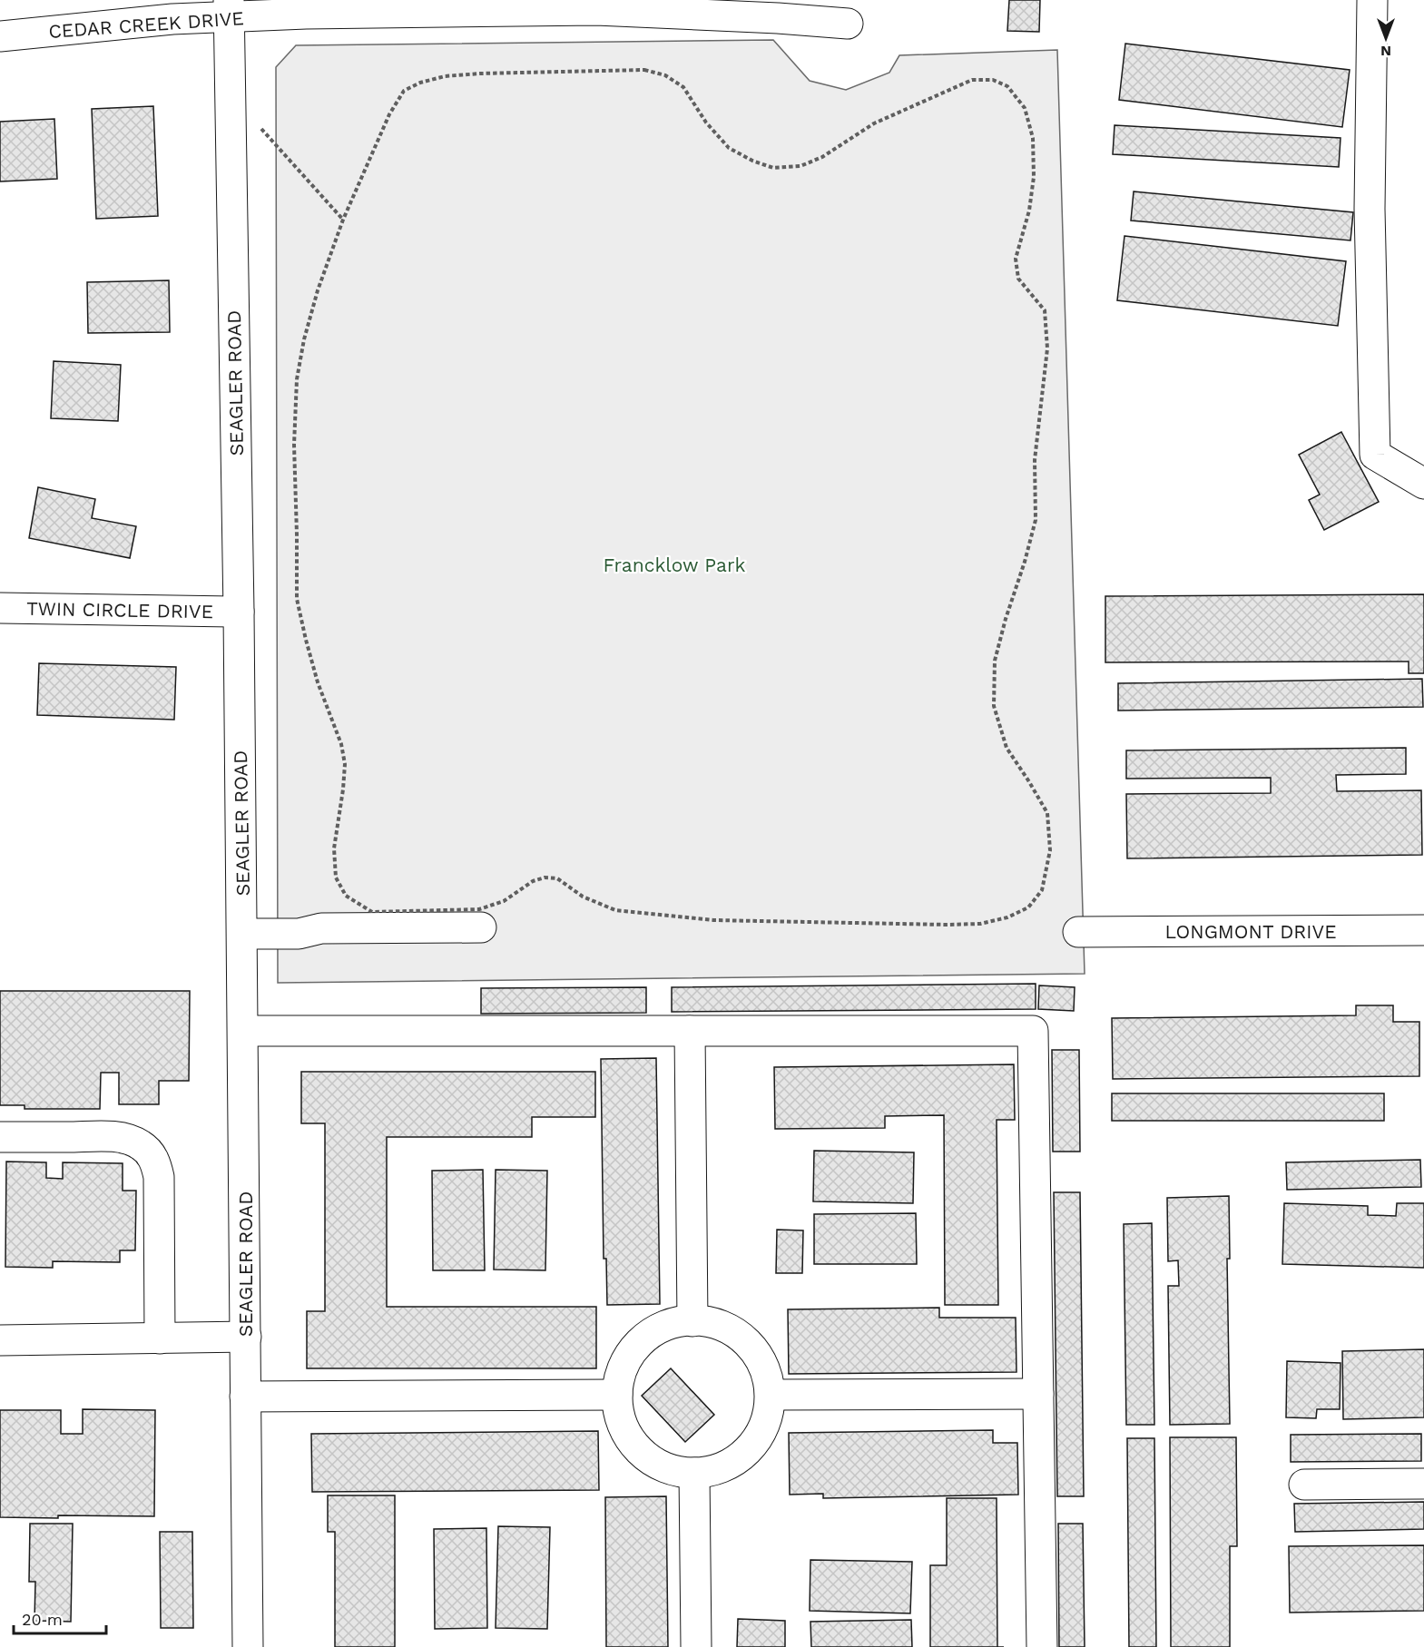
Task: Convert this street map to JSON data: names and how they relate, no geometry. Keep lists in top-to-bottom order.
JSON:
{
  "streets": {
    "street": [
      "CEDAR CREEK DRIVE",
      "SEAGLER ROAD",
      "TWIN CIRCLE DRIVE",
      "LONGMONT DRIVE"
    ]
  },
  "crossings": [
    ["CEDAR CREEK DRIVE", "SEAGLER ROAD"],
    ["SEAGLER ROAD", "TWIN CIRCLE DRIVE"]
  ],
  "parks": ["Francklow Park"],
  "scale_bar": "20 m",
  "north": "bottom"
}
